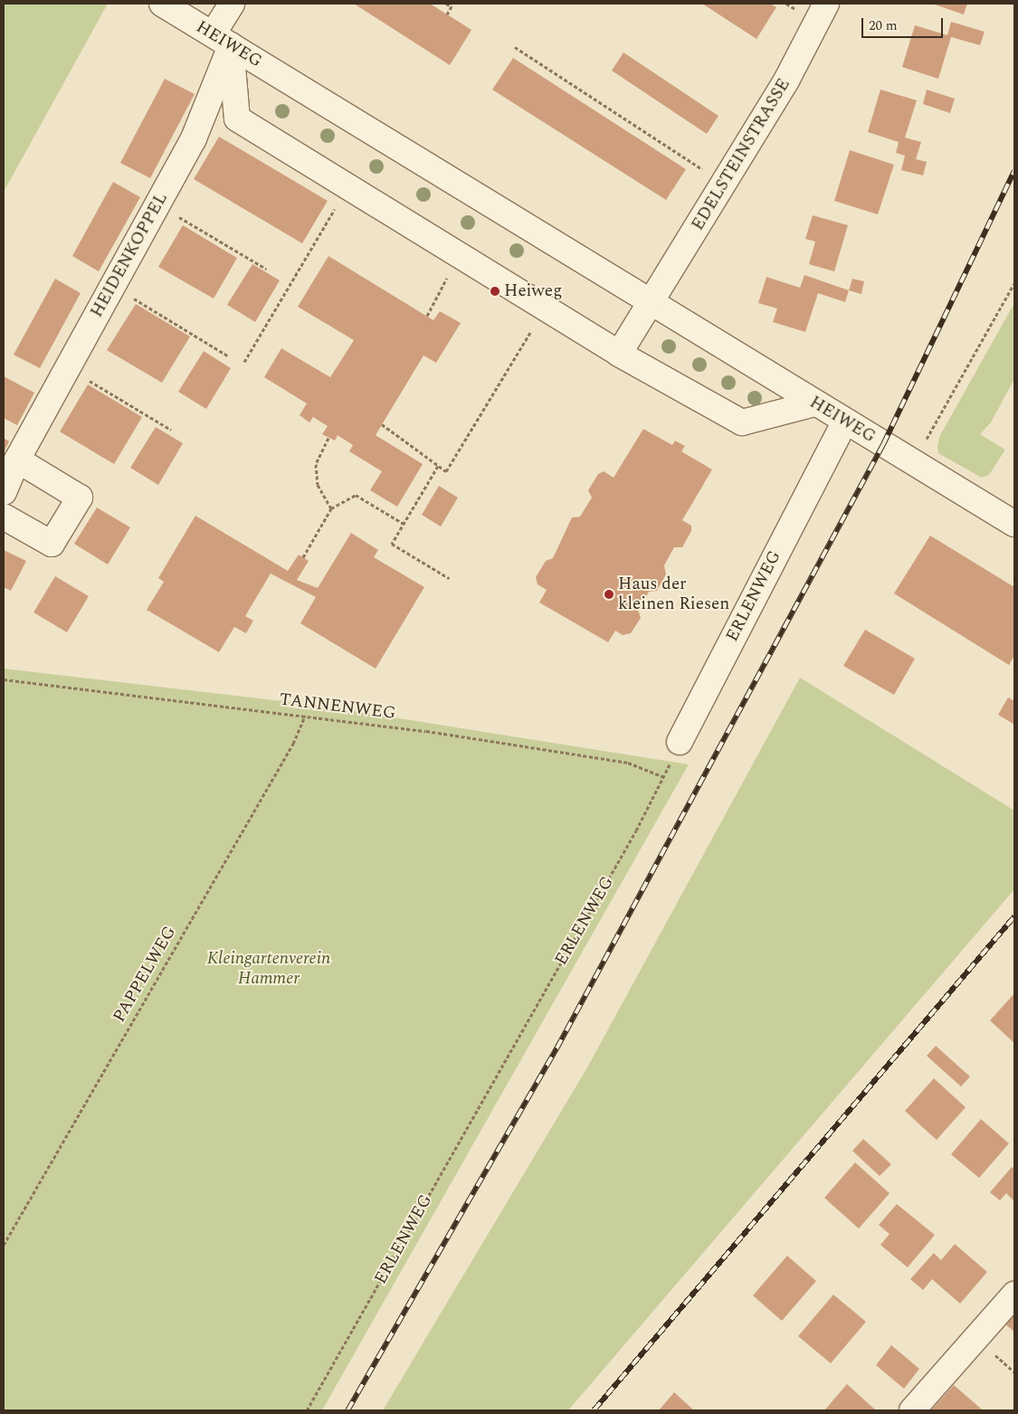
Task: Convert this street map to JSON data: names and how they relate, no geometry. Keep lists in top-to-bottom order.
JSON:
{
  "streets": {
    "street": [
      "HEIWEG",
      "EDELSTEINSTRASSE",
      "HEIDENKOPPEL",
      "ERLENWEG"
    ],
    "path": ["TANNENWEG", "PAPPELWEG"]
  },
  "crossings": [
    ["HEIWEG", "EDELSTEINSTRASSE"],
    ["HEIWEG", "HEIDENKOPPEL"],
    ["HEIWEG", "ERLENWEG"],
    ["ERLENWEG", "TANNENWEG"],
    ["TANNENWEG", "PAPPELWEG"]
  ],
  "parks": ["Kleingartenverein Hammer"],
  "places": ["Heiweg", "Haus der kleinen Riesen"],
  "scale_bar": "20 m"
}
